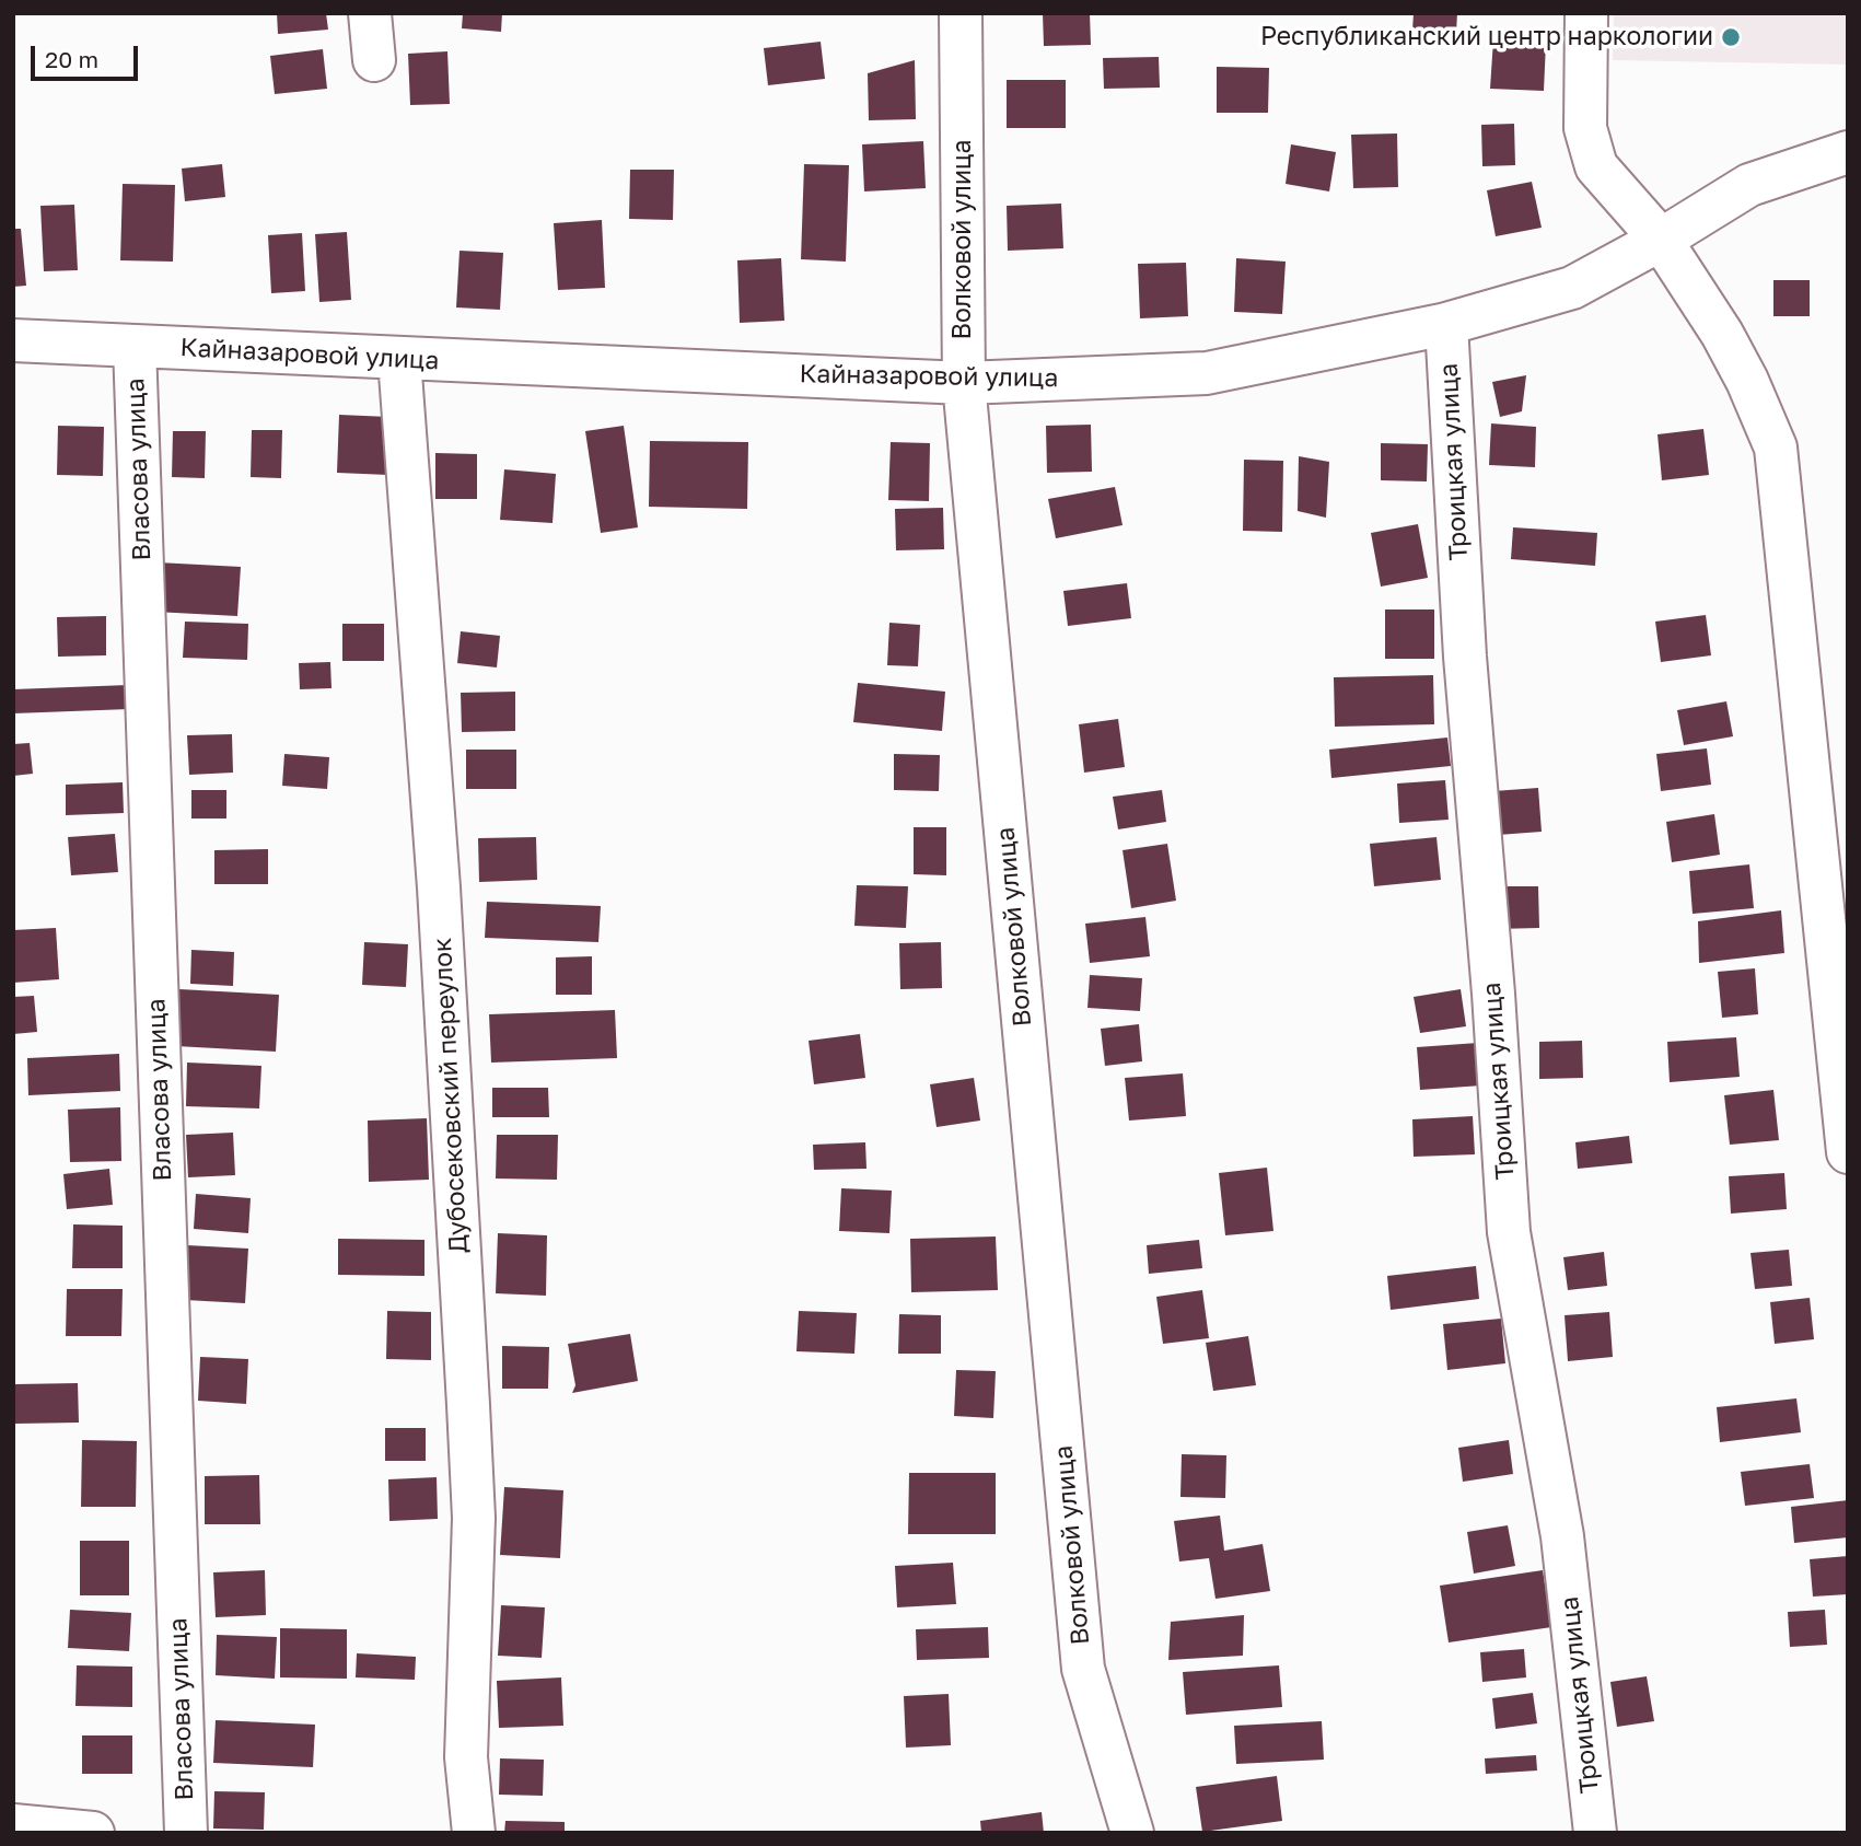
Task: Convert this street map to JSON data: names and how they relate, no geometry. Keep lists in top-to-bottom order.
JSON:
{
  "streets": {
    "street": [
      "Волковой улица",
      "Кайназаровой улица",
      "Троицкая улица",
      "Власова улица",
      "Дубосековский переулок"
    ]
  },
  "crossings": [
    ["Волковой улица", "Кайназаровой улица"],
    ["Кайназаровой улица", "Троицкая улица"],
    ["Кайназаровой улица", "Власова улица"],
    ["Кайназаровой улица", "Дубосековский переулок"]
  ],
  "places": ["Республиканский центр наркологии"],
  "scale_bar": "20 m"
}
